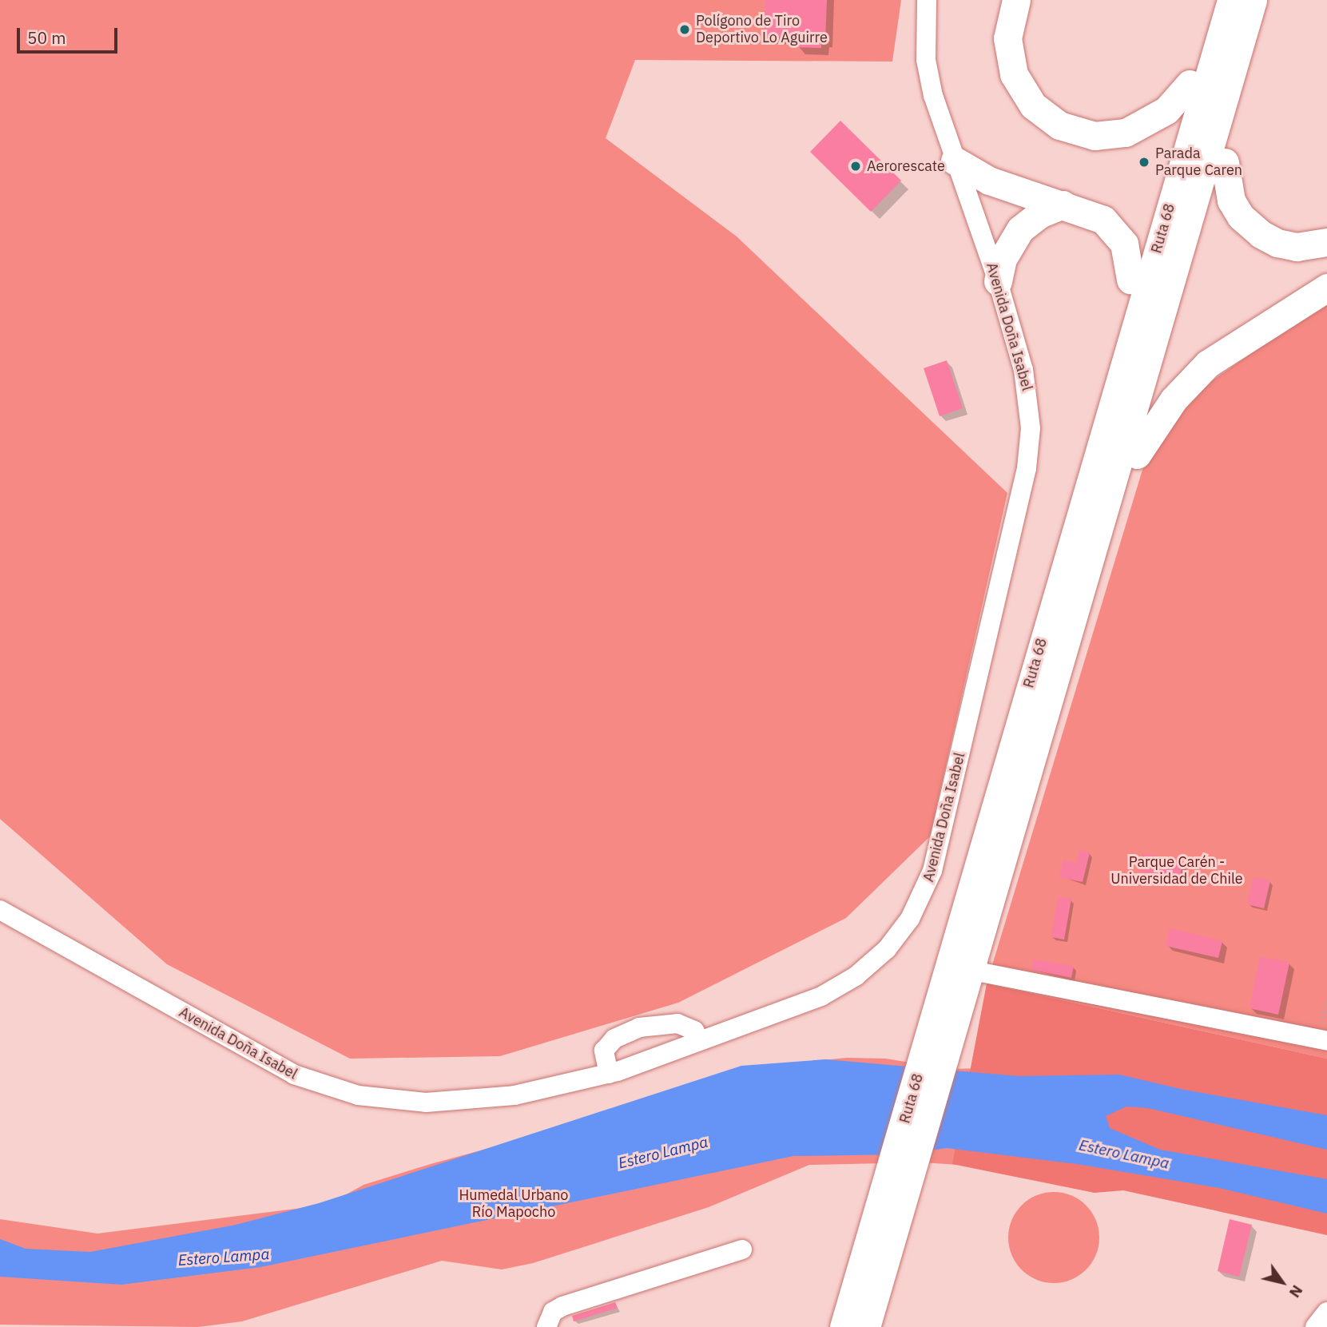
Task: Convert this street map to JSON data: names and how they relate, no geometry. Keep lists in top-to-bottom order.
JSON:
{
  "streets": {
    "highway": ["Ruta 68"],
    "street": ["Avenida Doña Isabel"]
  },
  "water": ["Estero Lampa"],
  "parks": ["Parque Carén - Universidad de Chile", "Humedal Urbano Río Mapocho"],
  "places": ["Polígono de Tiro Deportivo Lo Aguirre", "Parada Parque Caren", "Aerorescate"],
  "scale_bar": "50 m",
  "north": "bottom right"
}
